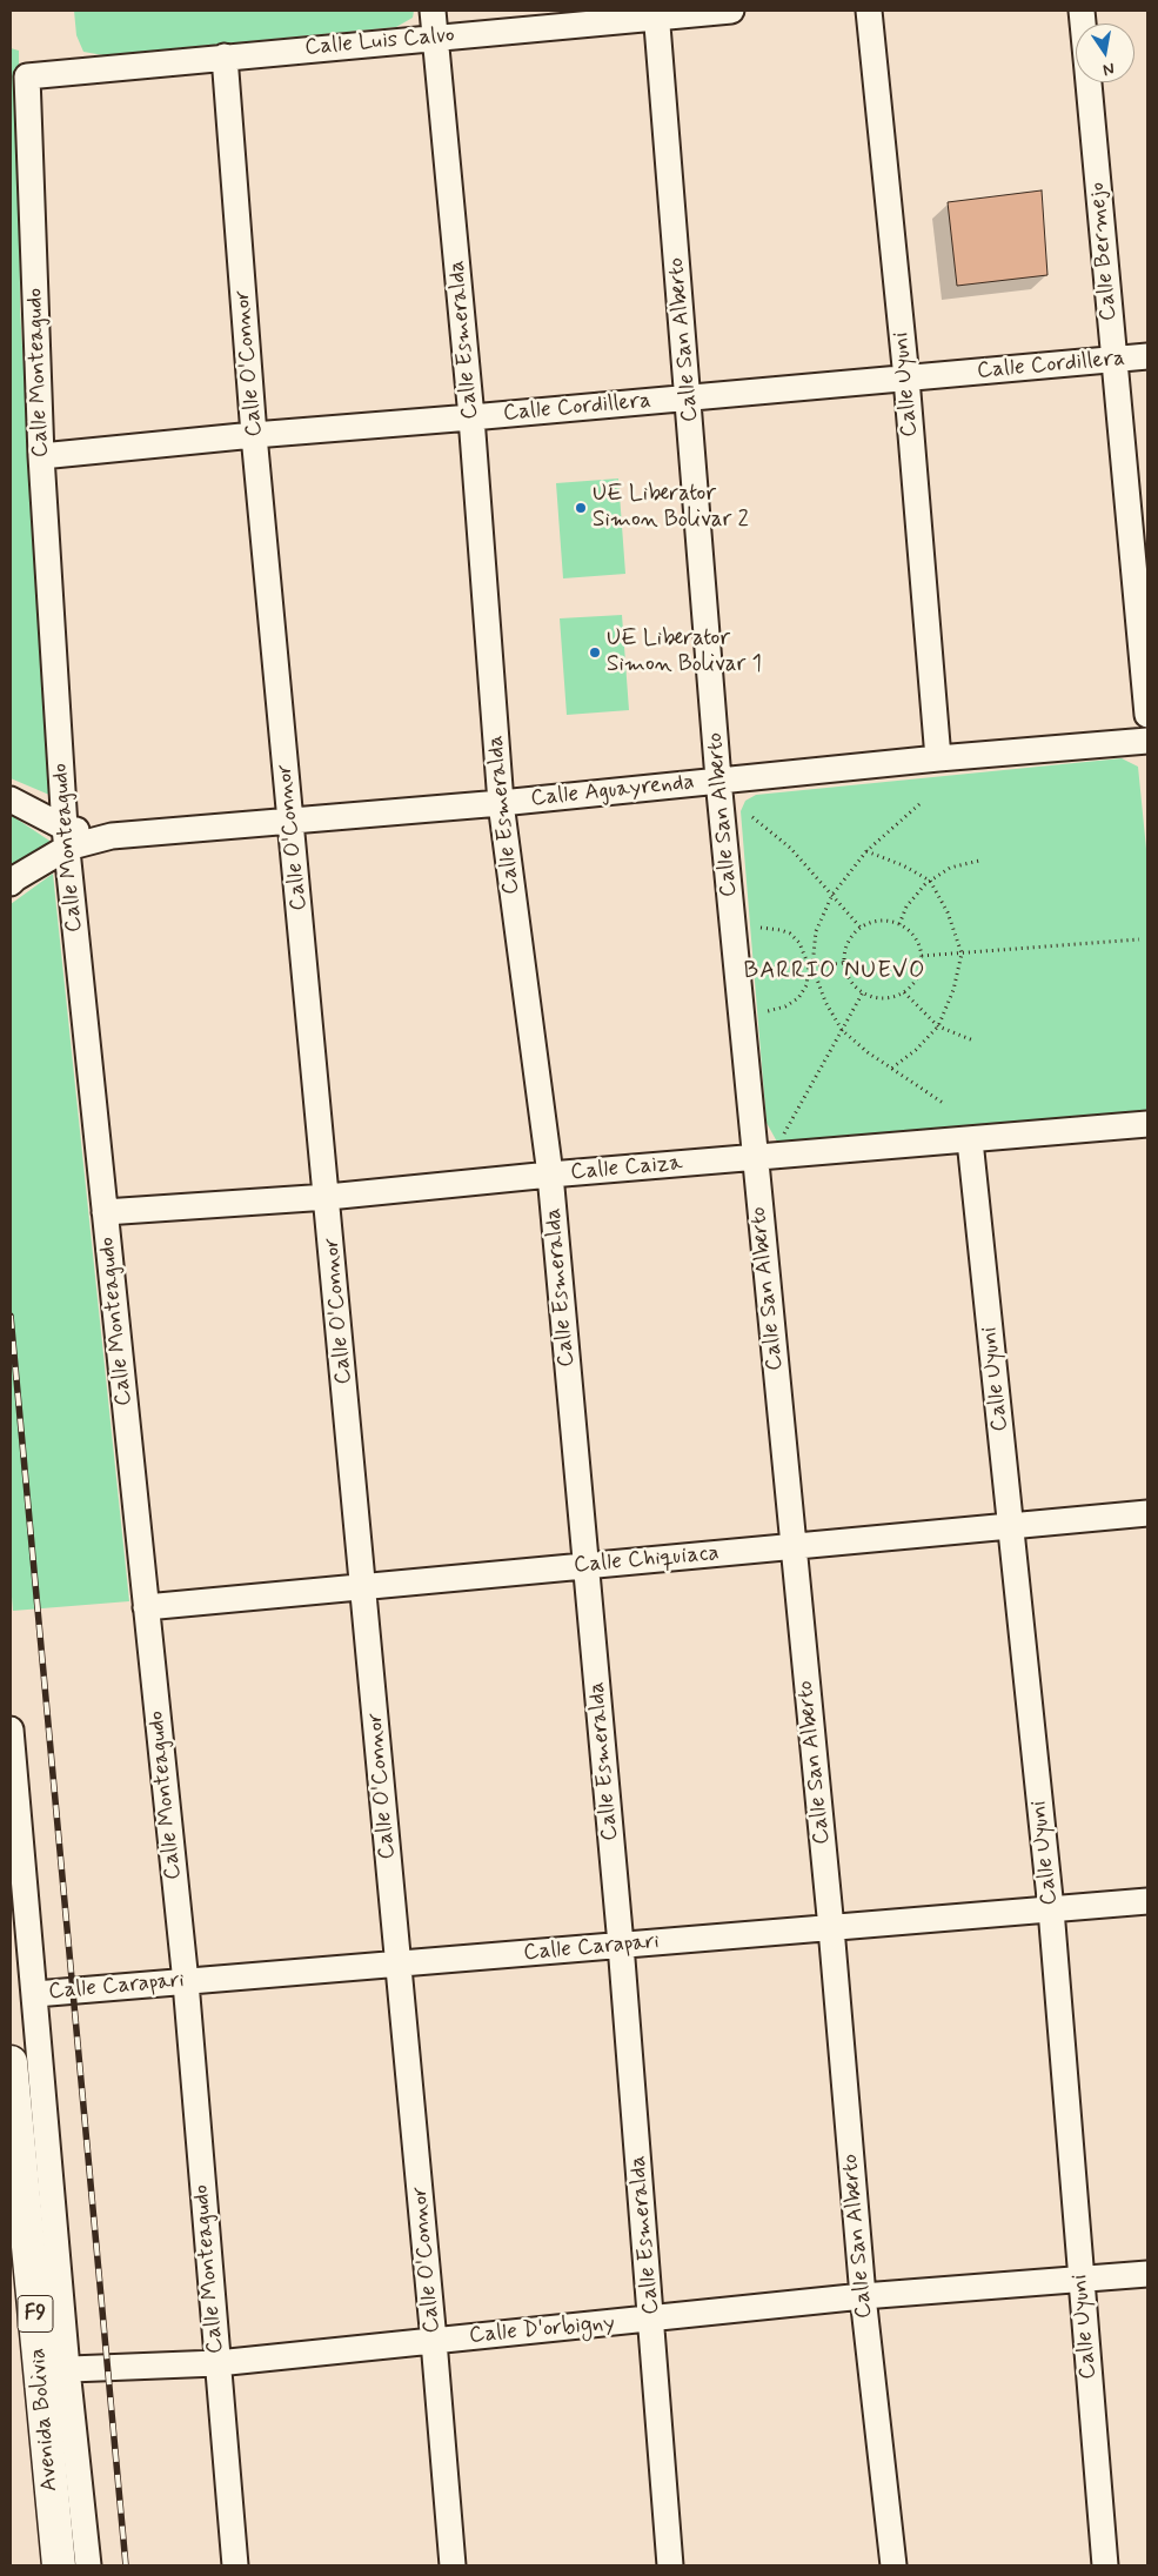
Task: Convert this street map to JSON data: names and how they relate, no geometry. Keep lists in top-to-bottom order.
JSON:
{
  "streets": {
    "highway": ["F9", "Avenida Bolivia"],
    "street": [
      "Calle Luis Calvo",
      "Calle Bermejo",
      "Calle Esmeralda",
      "Calle San Alberto",
      "Calle O'Connor",
      "Calle Cordillera",
      "Calle Monteagudo",
      "Calle Uyuni",
      "Calle Aguayrenda",
      "Calle Caiza",
      "Calle Chiquiaca",
      "Calle Carapari",
      "Calle D'orbigny"
    ]
  },
  "crossings": [
    ["Calle Luis Calvo", "Calle Esmeralda"],
    ["Calle Luis Calvo", "Calle San Alberto"],
    ["Calle Luis Calvo", "Calle O'Connor"],
    ["Calle Luis Calvo", "Calle Monteagudo"],
    ["Calle Bermejo", "Calle Cordillera"],
    ["Calle Esmeralda", "Calle Cordillera"],
    ["Calle Esmeralda", "Calle Aguayrenda"],
    ["Calle Esmeralda", "Calle Caiza"],
    ["Calle Esmeralda", "Calle Chiquiaca"],
    ["Calle Esmeralda", "Calle Carapari"],
    ["Calle Esmeralda", "Calle D'orbigny"],
    ["Calle San Alberto", "Calle Cordillera"],
    ["Calle San Alberto", "Calle Aguayrenda"],
    ["Calle San Alberto", "Calle Caiza"],
    ["Calle San Alberto", "Calle Chiquiaca"],
    ["Calle San Alberto", "Calle Carapari"],
    ["Calle San Alberto", "Calle D'orbigny"],
    ["Calle O'Connor", "Calle Cordillera"],
    ["Calle O'Connor", "Calle Aguayrenda"],
    ["Calle O'Connor", "Calle Caiza"],
    ["Calle O'Connor", "Calle Chiquiaca"],
    ["Calle O'Connor", "Calle Carapari"],
    ["Calle O'Connor", "Calle D'orbigny"],
    ["Calle Cordillera", "Calle Monteagudo"],
    ["Calle Cordillera", "Calle Uyuni"],
    ["Calle Monteagudo", "Calle Aguayrenda"],
    ["Calle Monteagudo", "Calle Caiza"],
    ["Calle Monteagudo", "Calle Chiquiaca"],
    ["Calle Monteagudo", "Calle Carapari"],
    ["Calle Monteagudo", "Calle D'orbigny"],
    ["Calle Uyuni", "Calle Aguayrenda"],
    ["Calle Uyuni", "Calle Caiza"],
    ["Calle Uyuni", "Calle Chiquiaca"],
    ["Calle Uyuni", "Calle Carapari"],
    ["Calle Uyuni", "Calle D'orbigny"],
    ["Calle D'orbigny", "Avenida Bolivia"]
  ],
  "districts": ["BARRIO NUEVO"],
  "places": ["UE Liberator Simon Bolivar 2", "UE Liberator Simon Bolivar 1"],
  "north": "bottom"
}
